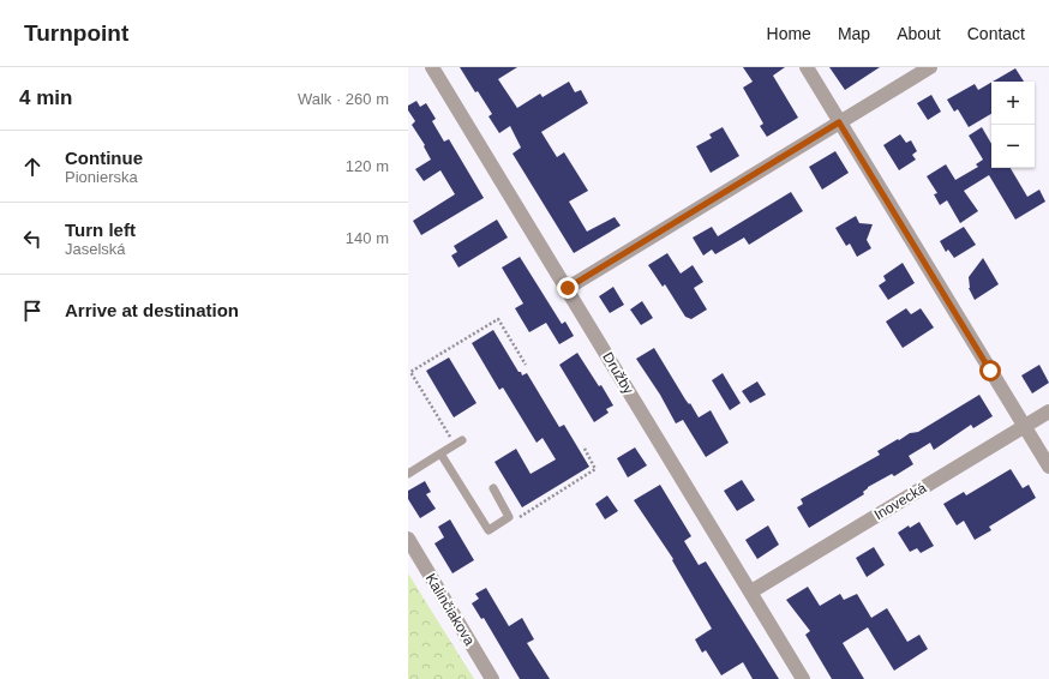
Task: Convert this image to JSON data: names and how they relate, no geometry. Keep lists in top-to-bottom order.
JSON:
{
  "streets": {
    "street": ["Družby", "Inovecká", "Kalinčiakova"]
  },
  "crossings": [
    ["Družby", "Inovecká"]
  ],
  "page": {
    "header": "Turnpoint",
    "nav": [
      "Home",
      "Map",
      "About",
      "Contact"
    ],
    "heading": ["4 min", "Walk · 260 m"],
    "map_buttons": ["+", "−"],
    "list": [
      ["Continue", "Pionierska", "120 m"],
      ["Turn left", "Jaselská", "140 m"],
      "Arrive at destination"
    ]
  }
}
